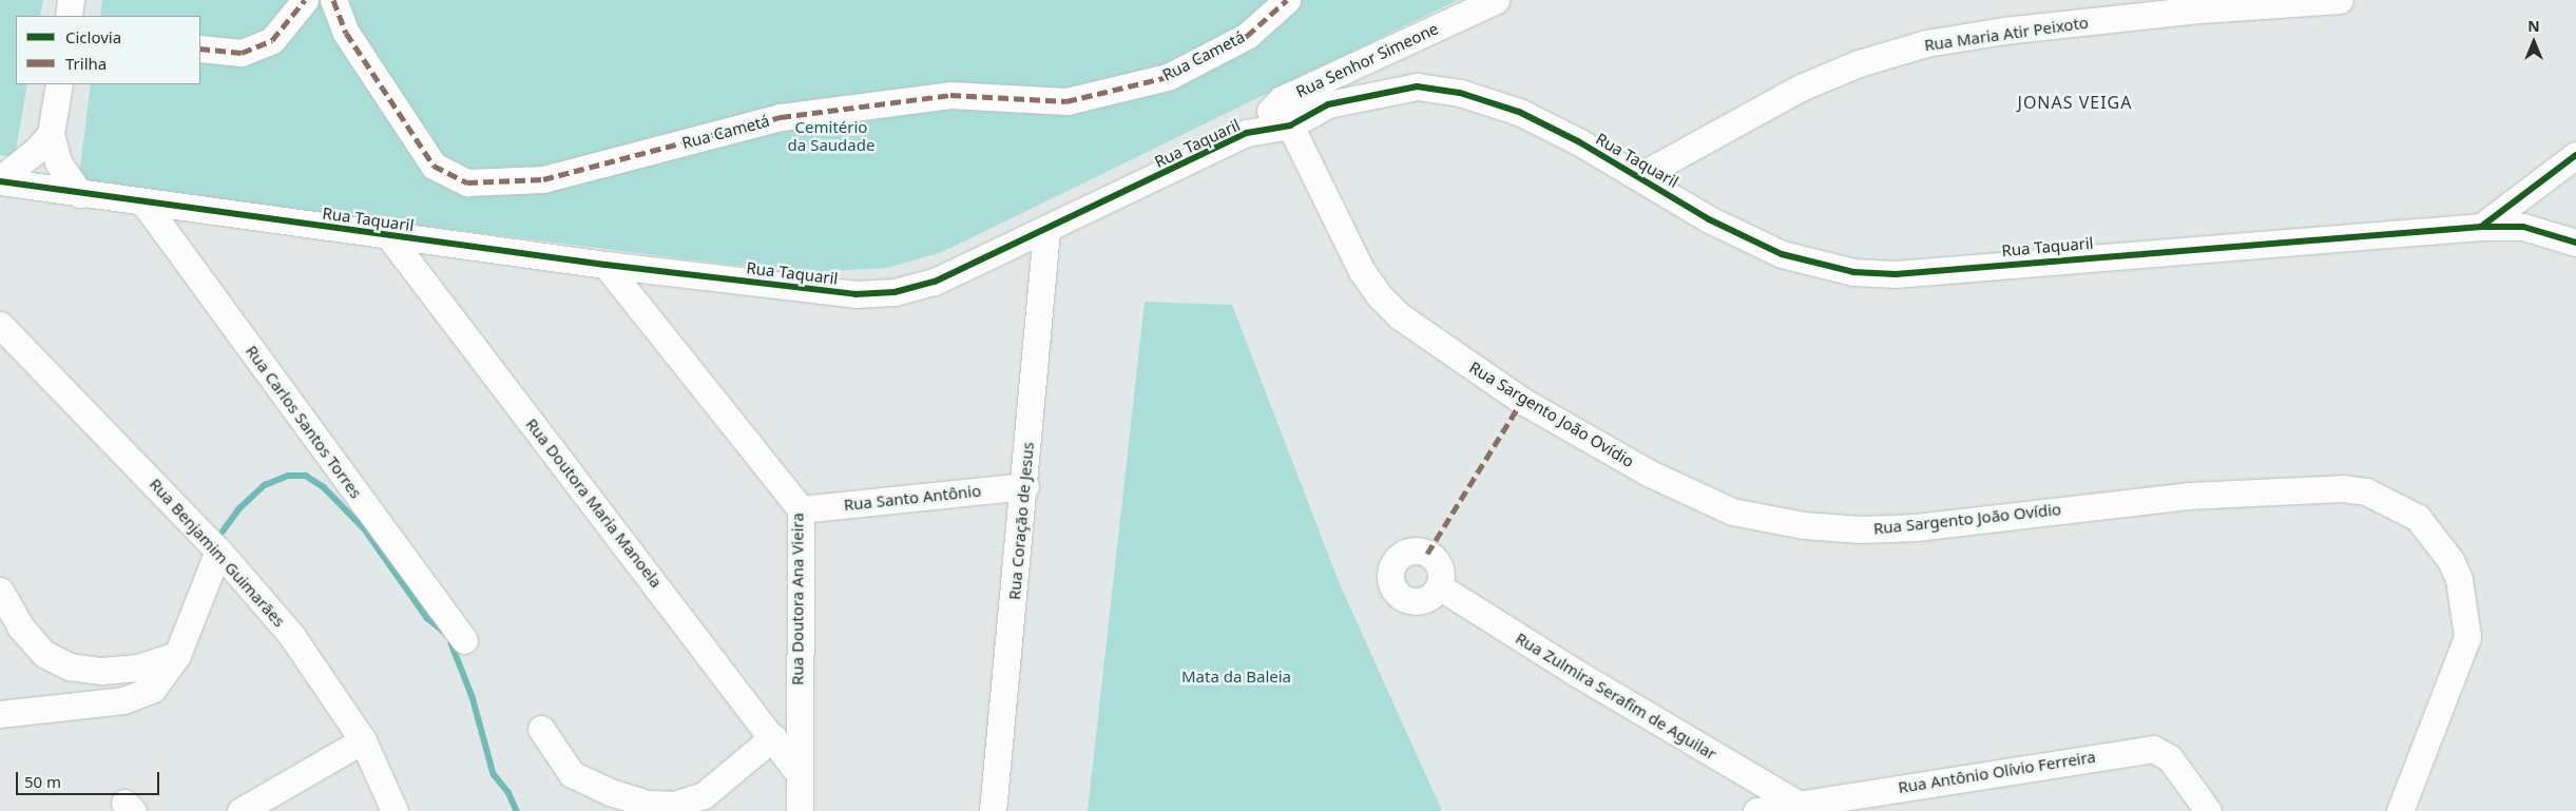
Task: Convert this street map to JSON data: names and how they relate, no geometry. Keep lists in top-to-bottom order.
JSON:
{
  "streets": {
    "street": [
      "Rua Maria Atir Peixoto",
      "Rua Cametá",
      "Rua Senhor Simeone",
      "Rua Taquaril",
      "Rua Sargento João Ovídio",
      "Rua Carlos Santos Torres",
      "Rua Santo Antônio",
      "Rua Doutora Maria Manoela",
      "Rua Coração de Jesus",
      "Rua Benjamim Guimarães",
      "Rua Doutora Ana Vieira",
      "Rua Zulmira Serafim de Aguilar",
      "Rua Antônio Olívio Ferreira"
    ]
  },
  "crossings": [
    ["Rua Maria Atir Peixoto", "Rua Taquaril"],
    ["Rua Senhor Simeone", "Rua Taquaril"],
    ["Rua Senhor Simeone", "Rua Sargento João Ovídio"],
    ["Rua Taquaril", "Rua Sargento João Ovídio"],
    ["Rua Taquaril", "Rua Carlos Santos Torres"],
    ["Rua Taquaril", "Rua Doutora Maria Manoela"],
    ["Rua Taquaril", "Rua Coração de Jesus"],
    ["Rua Taquaril", "Rua Doutora Ana Vieira"],
    ["Rua Santo Antônio", "Rua Coração de Jesus"],
    ["Rua Santo Antônio", "Rua Doutora Ana Vieira"],
    ["Rua Doutora Maria Manoela", "Rua Doutora Ana Vieira"],
    ["Rua Zulmira Serafim de Aguilar", "Rua Antônio Olívio Ferreira"]
  ],
  "districts": ["JONAS VEIGA"],
  "parks": ["Cemitério da Saudade", "Mata da Baleia"],
  "legend": ["Ciclovia", "Trilha"],
  "scale_bar": "50 m",
  "north": "top"
}
